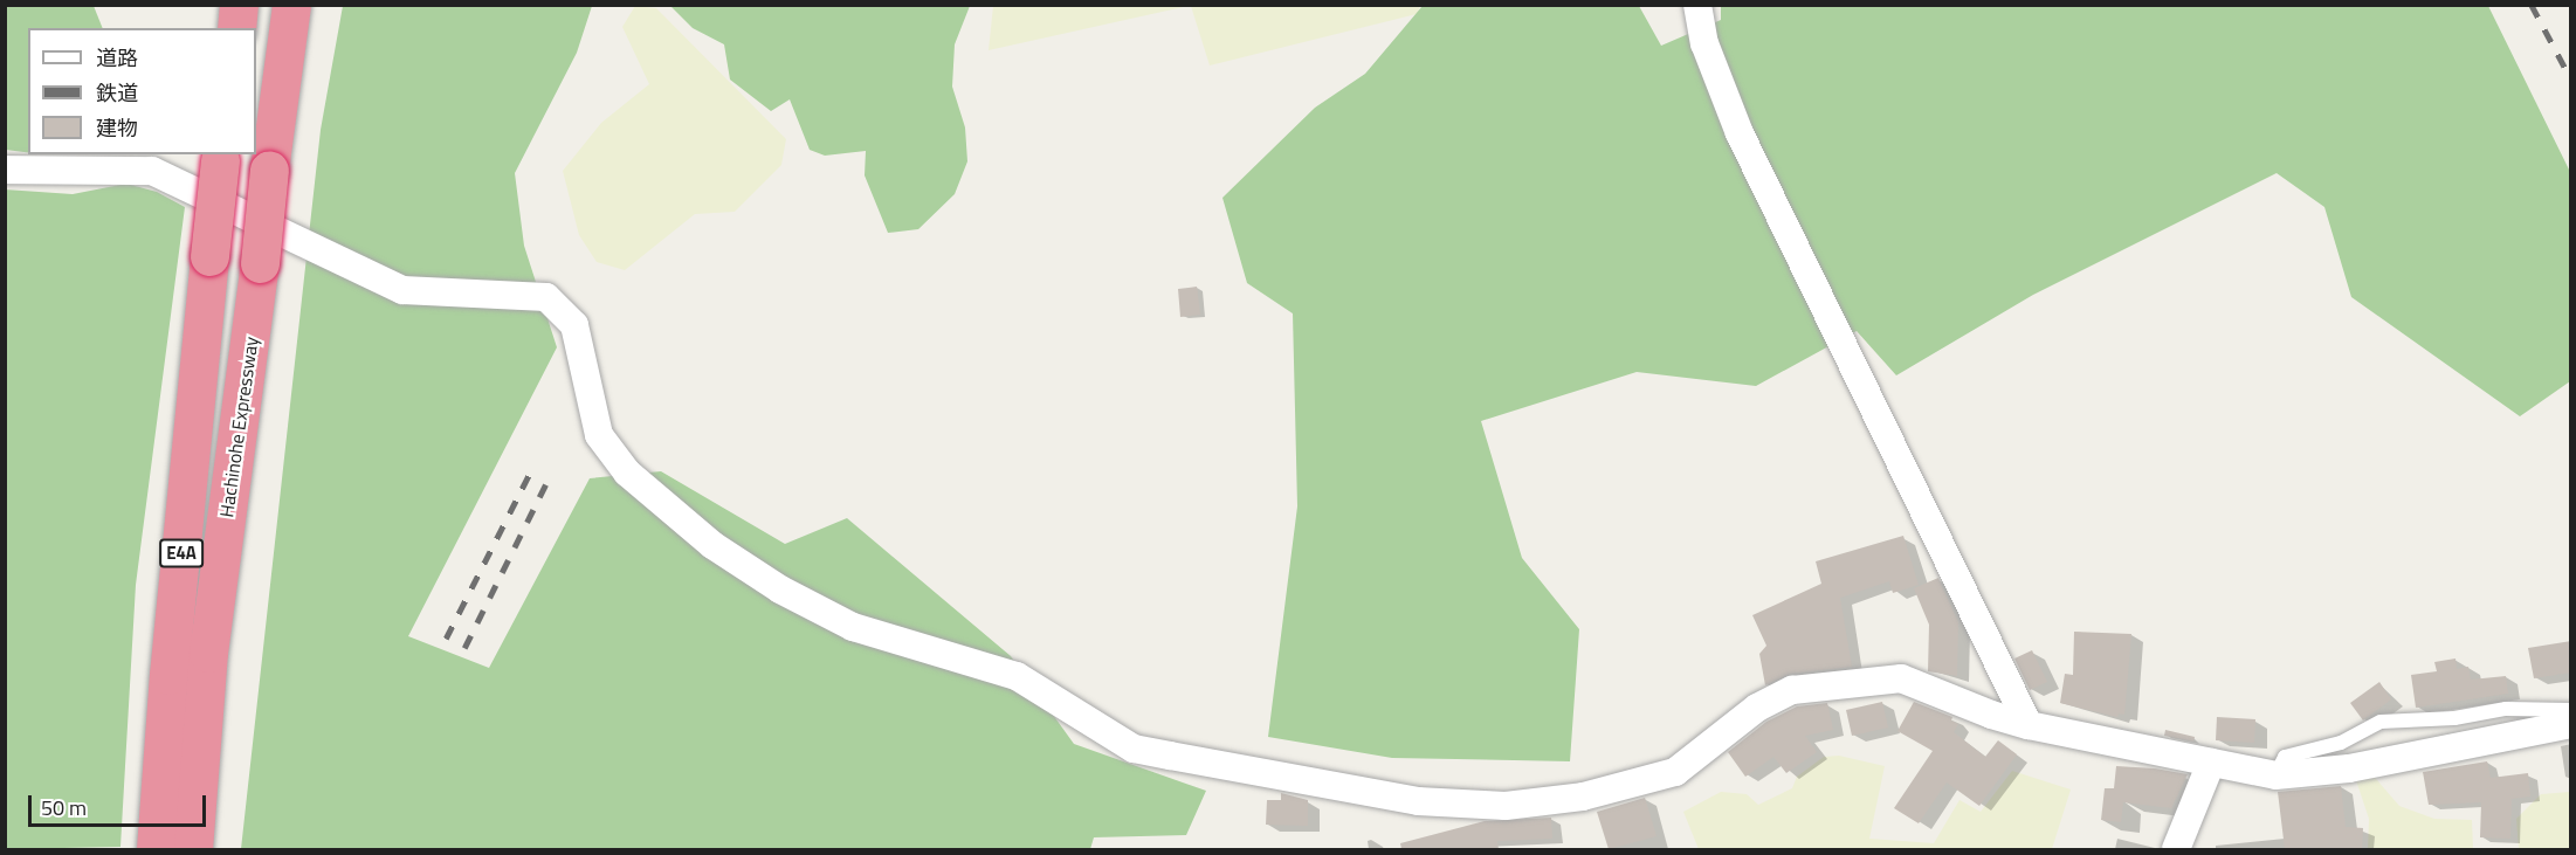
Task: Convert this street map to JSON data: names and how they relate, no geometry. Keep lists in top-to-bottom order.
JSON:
{
  "streets": {
    "highway": ["Hachinohe Expressway", "E4A"]
  },
  "legend": ["道路", "鉄道", "建物"],
  "scale_bar": "50 m"
}
